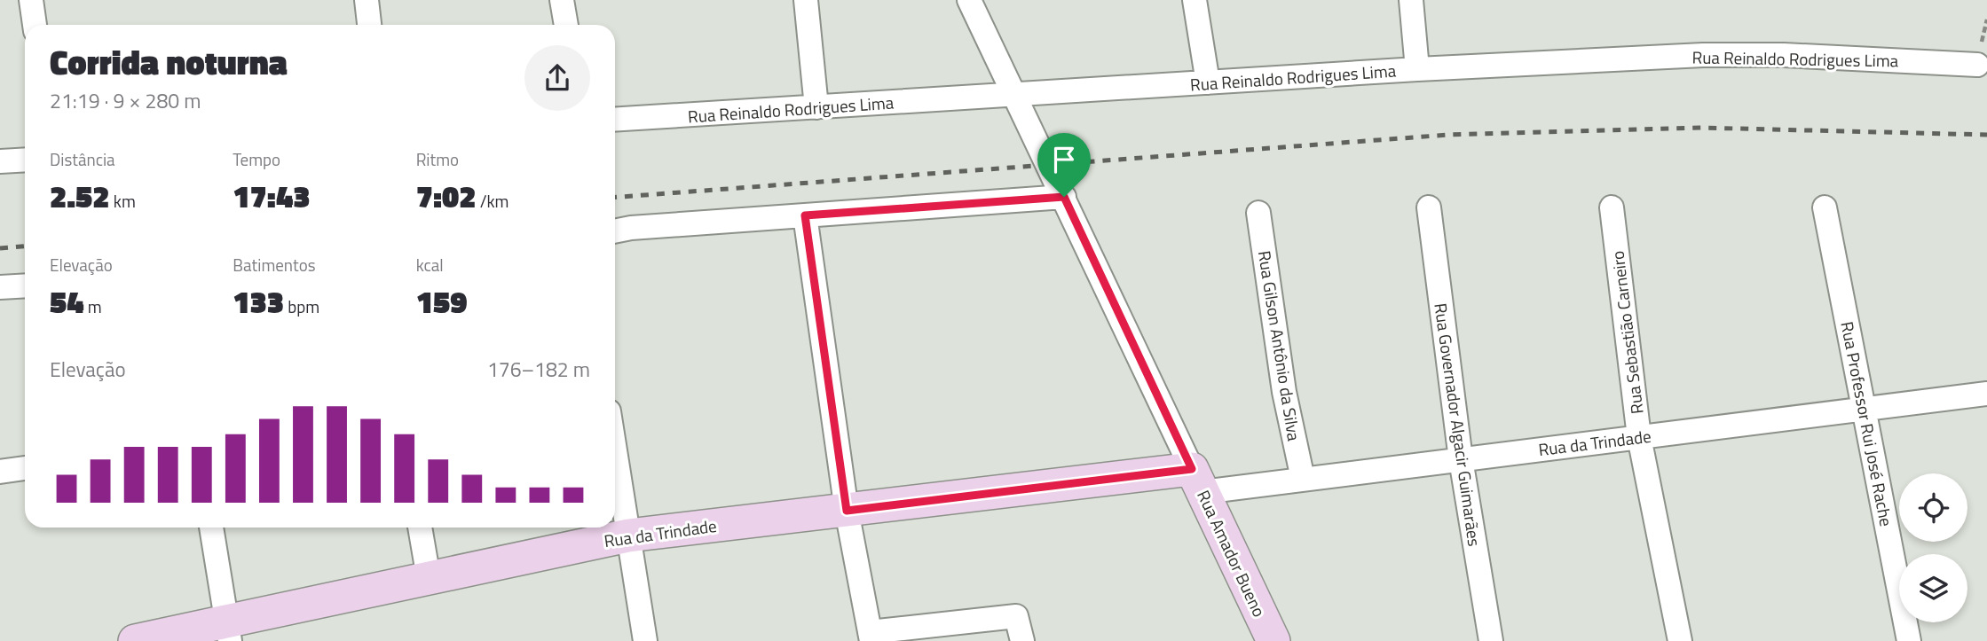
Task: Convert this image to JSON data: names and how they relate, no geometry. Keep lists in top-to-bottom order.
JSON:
{
  "streets": {
    "main road": ["Rua da Trindade", "Rua Amador Bueno"],
    "street": [
      "Rua Reinaldo Rodrigues Lima",
      "Rua Sebastião Carneiro",
      "Rua Gilson Antônio da Silva",
      "Rua Professor Rui José Rache",
      "Rua Governador Algacir Guimarães"
    ]
  },
  "crossings": [
    ["Rua Reinaldo Rodrigues Lima", "Rua Amador Bueno"],
    ["Rua Sebastião Carneiro", "Rua da Trindade"],
    ["Rua Gilson Antônio da Silva", "Rua da Trindade"],
    ["Rua Professor Rui José Rache", "Rua da Trindade"],
    ["Rua Governador Algacir Guimarães", "Rua da Trindade"],
    ["Rua da Trindade", "Rua Amador Bueno"]
  ],
  "page": {
    "heading": ["Corrida noturna", "21:19 · 9 × 280 m"],
    "stats": [
      ["Distância", "2.52 km"],
      ["Tempo", "17:43"],
      ["Ritmo", "7:02 /km"],
      ["Elevação", "54 m"],
      ["Batimentos", "133 bpm"],
      ["kcal", "159"]
    ],
    "chart": ["Elevação", "176–182 m"]
  }
}
